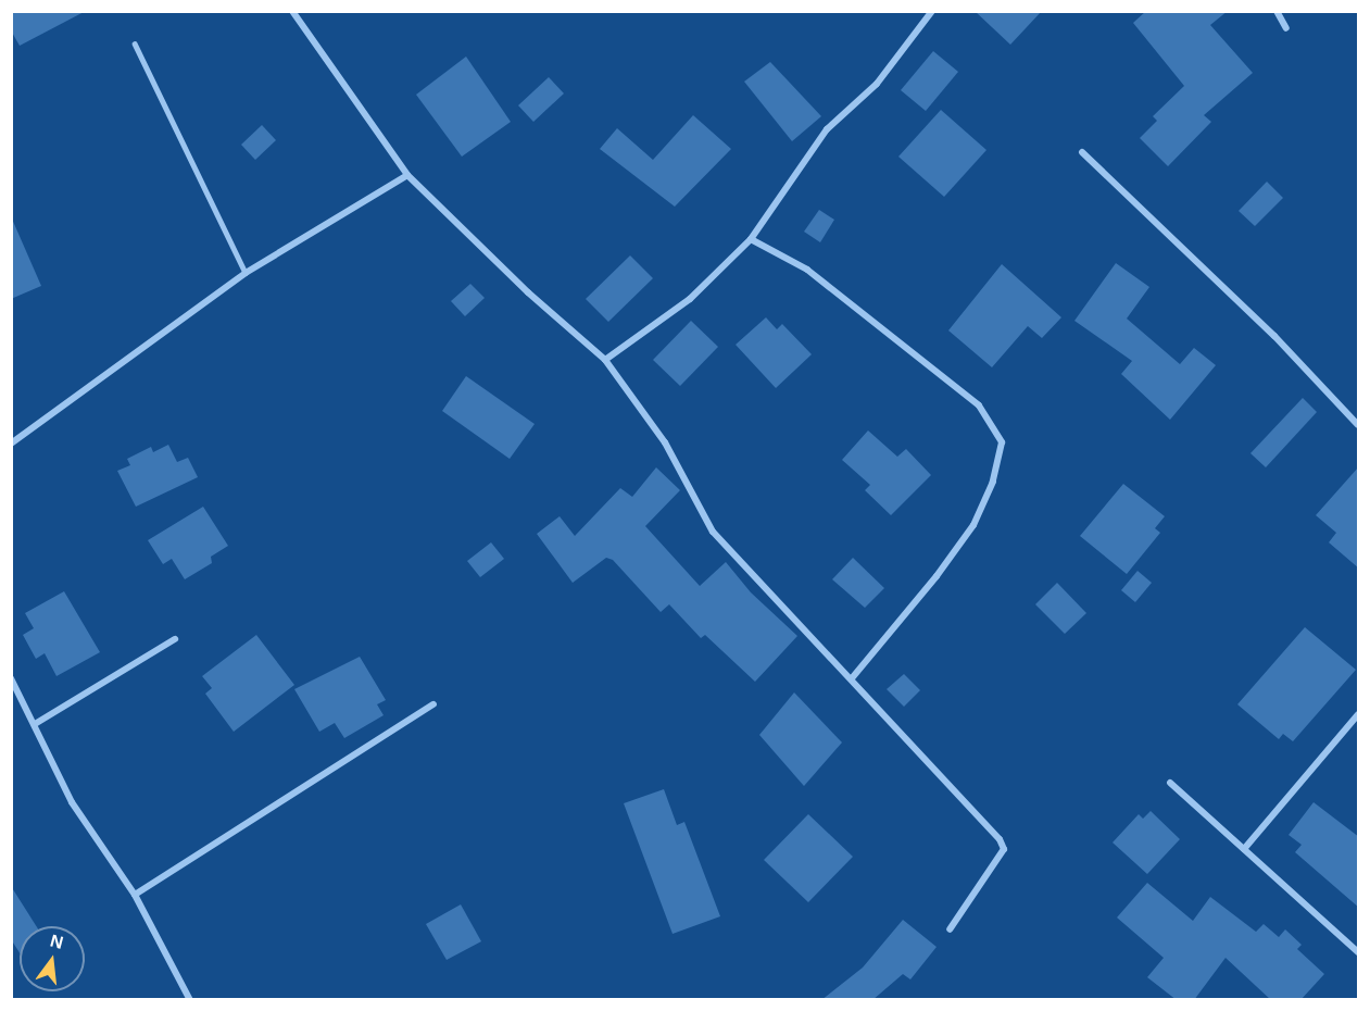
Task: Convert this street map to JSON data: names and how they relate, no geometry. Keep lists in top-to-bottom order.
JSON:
{
  "north": "top"
}
